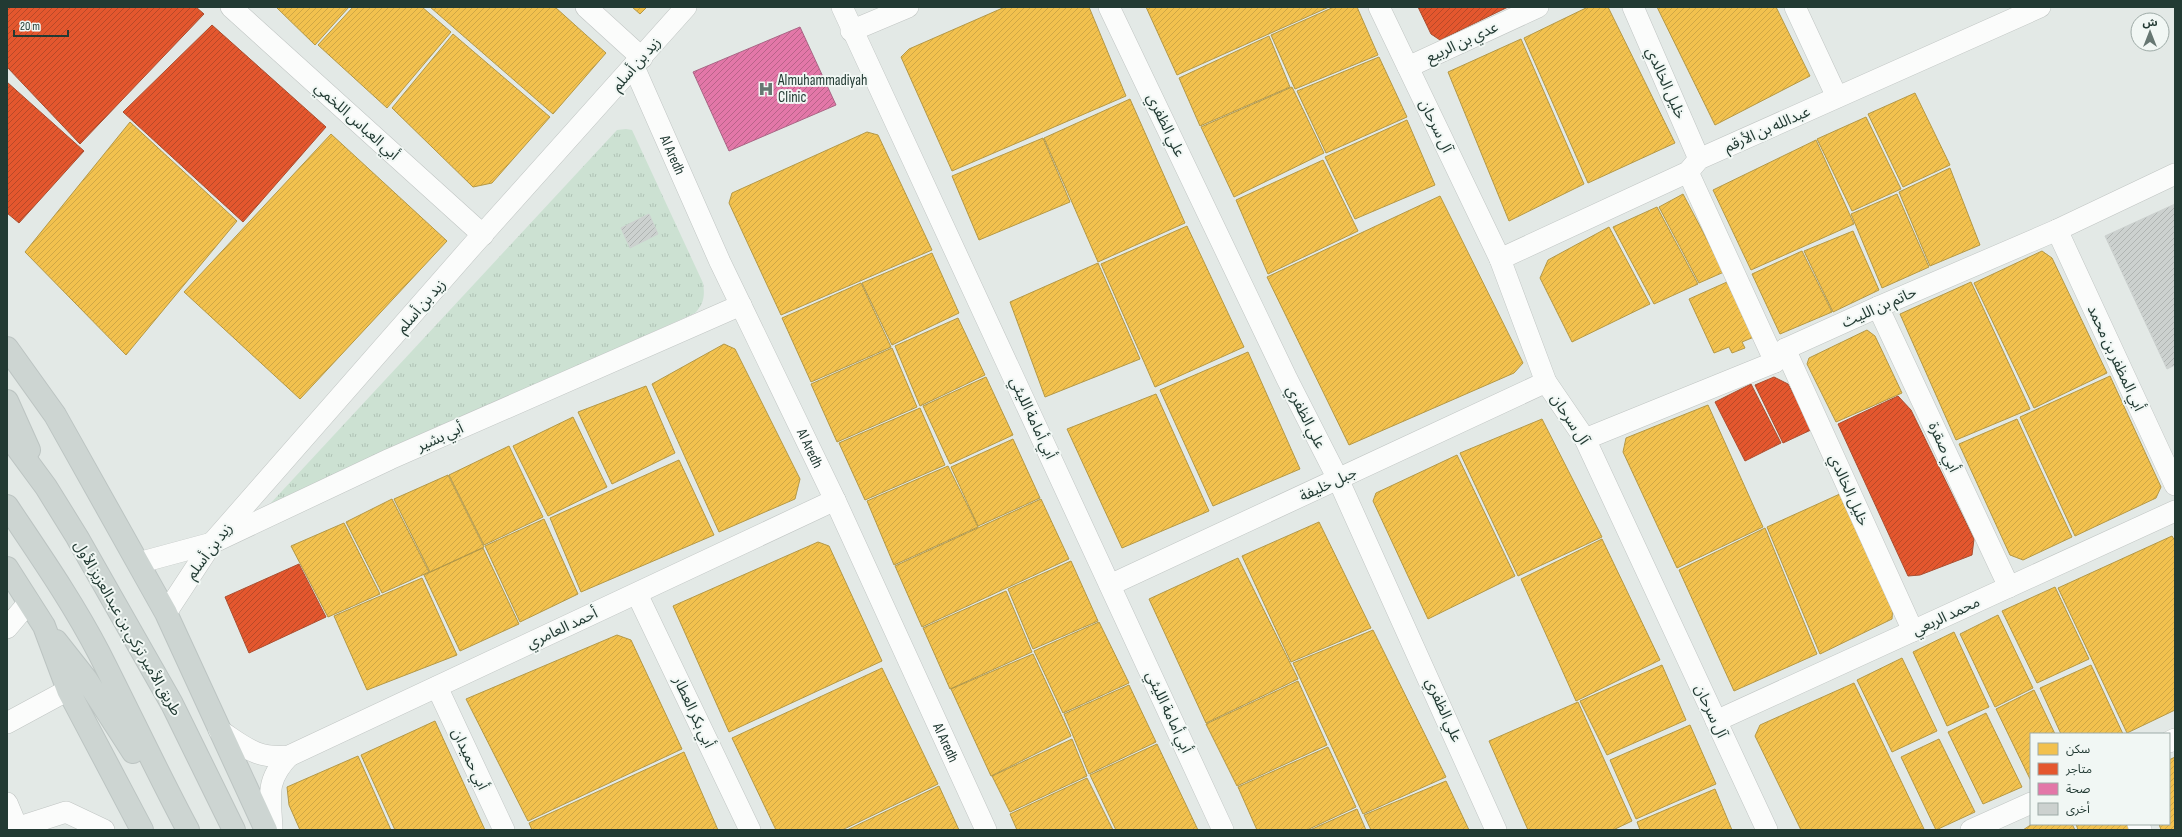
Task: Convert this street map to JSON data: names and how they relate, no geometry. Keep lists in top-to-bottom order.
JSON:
{
  "streets": {
    "main road": ["طريق الأمير تركي بن عبدالعزيز الأول"],
    "street": [
      "عدي بن الربيع",
      "زيد بن أسلم",
      "خليل الخالدي",
      "أبي العباس اللخمي",
      "علي الظفري",
      "آل سرحان",
      "عبدالله بن الأرقم",
      "Al Aredh",
      "حاتم بن الليث",
      "أبي المظفر بن محمد",
      "أبي أمامة الليثي",
      "أبي بشير",
      "أبي صقرة",
      "جبل خليفة",
      "محمد الربعي",
      "أحمد العامري",
      "أبي بكر العطار",
      "أبي حميدان"
    ]
  },
  "crossings": [
    ["عدي بن الربيع", "آل سرحان"],
    ["زيد بن أسلم", "أبي العباس اللخمي"],
    ["زيد بن أسلم", "Al Aredh"],
    ["زيد بن أسلم", "أبي بشير"],
    ["خليل الخالدي", "عبدالله بن الأرقم"],
    ["خليل الخالدي", "حاتم بن الليث"],
    ["خليل الخالدي", "محمد الربعي"],
    ["علي الظفري", "جبل خليفة"],
    ["آل سرحان", "عبدالله بن الأرقم"],
    ["آل سرحان", "حاتم بن الليث"],
    ["آل سرحان", "جبل خليفة"],
    ["آل سرحان", "محمد الربعي"],
    ["Al Aredh", "أبي بشير"],
    ["Al Aredh", "أحمد العامري"],
    ["حاتم بن الليث", "أبي المظفر بن محمد"],
    ["حاتم بن الليث", "أبي صقرة"],
    ["أبي أمامة الليثي", "جبل خليفة"],
    ["أبي صقرة", "محمد الربعي"],
    ["أحمد العامري", "أبي بكر العطار"],
    ["أحمد العامري", "أبي حميدان"]
  ],
  "places": {
    "hospital": ["Almuhammadiyah Clinic"]
  },
  "legend": [
    "سكن",
    "متاجر",
    "صحة",
    "أخرى"
  ],
  "scale_bar": "20 m",
  "north": "top"
}
